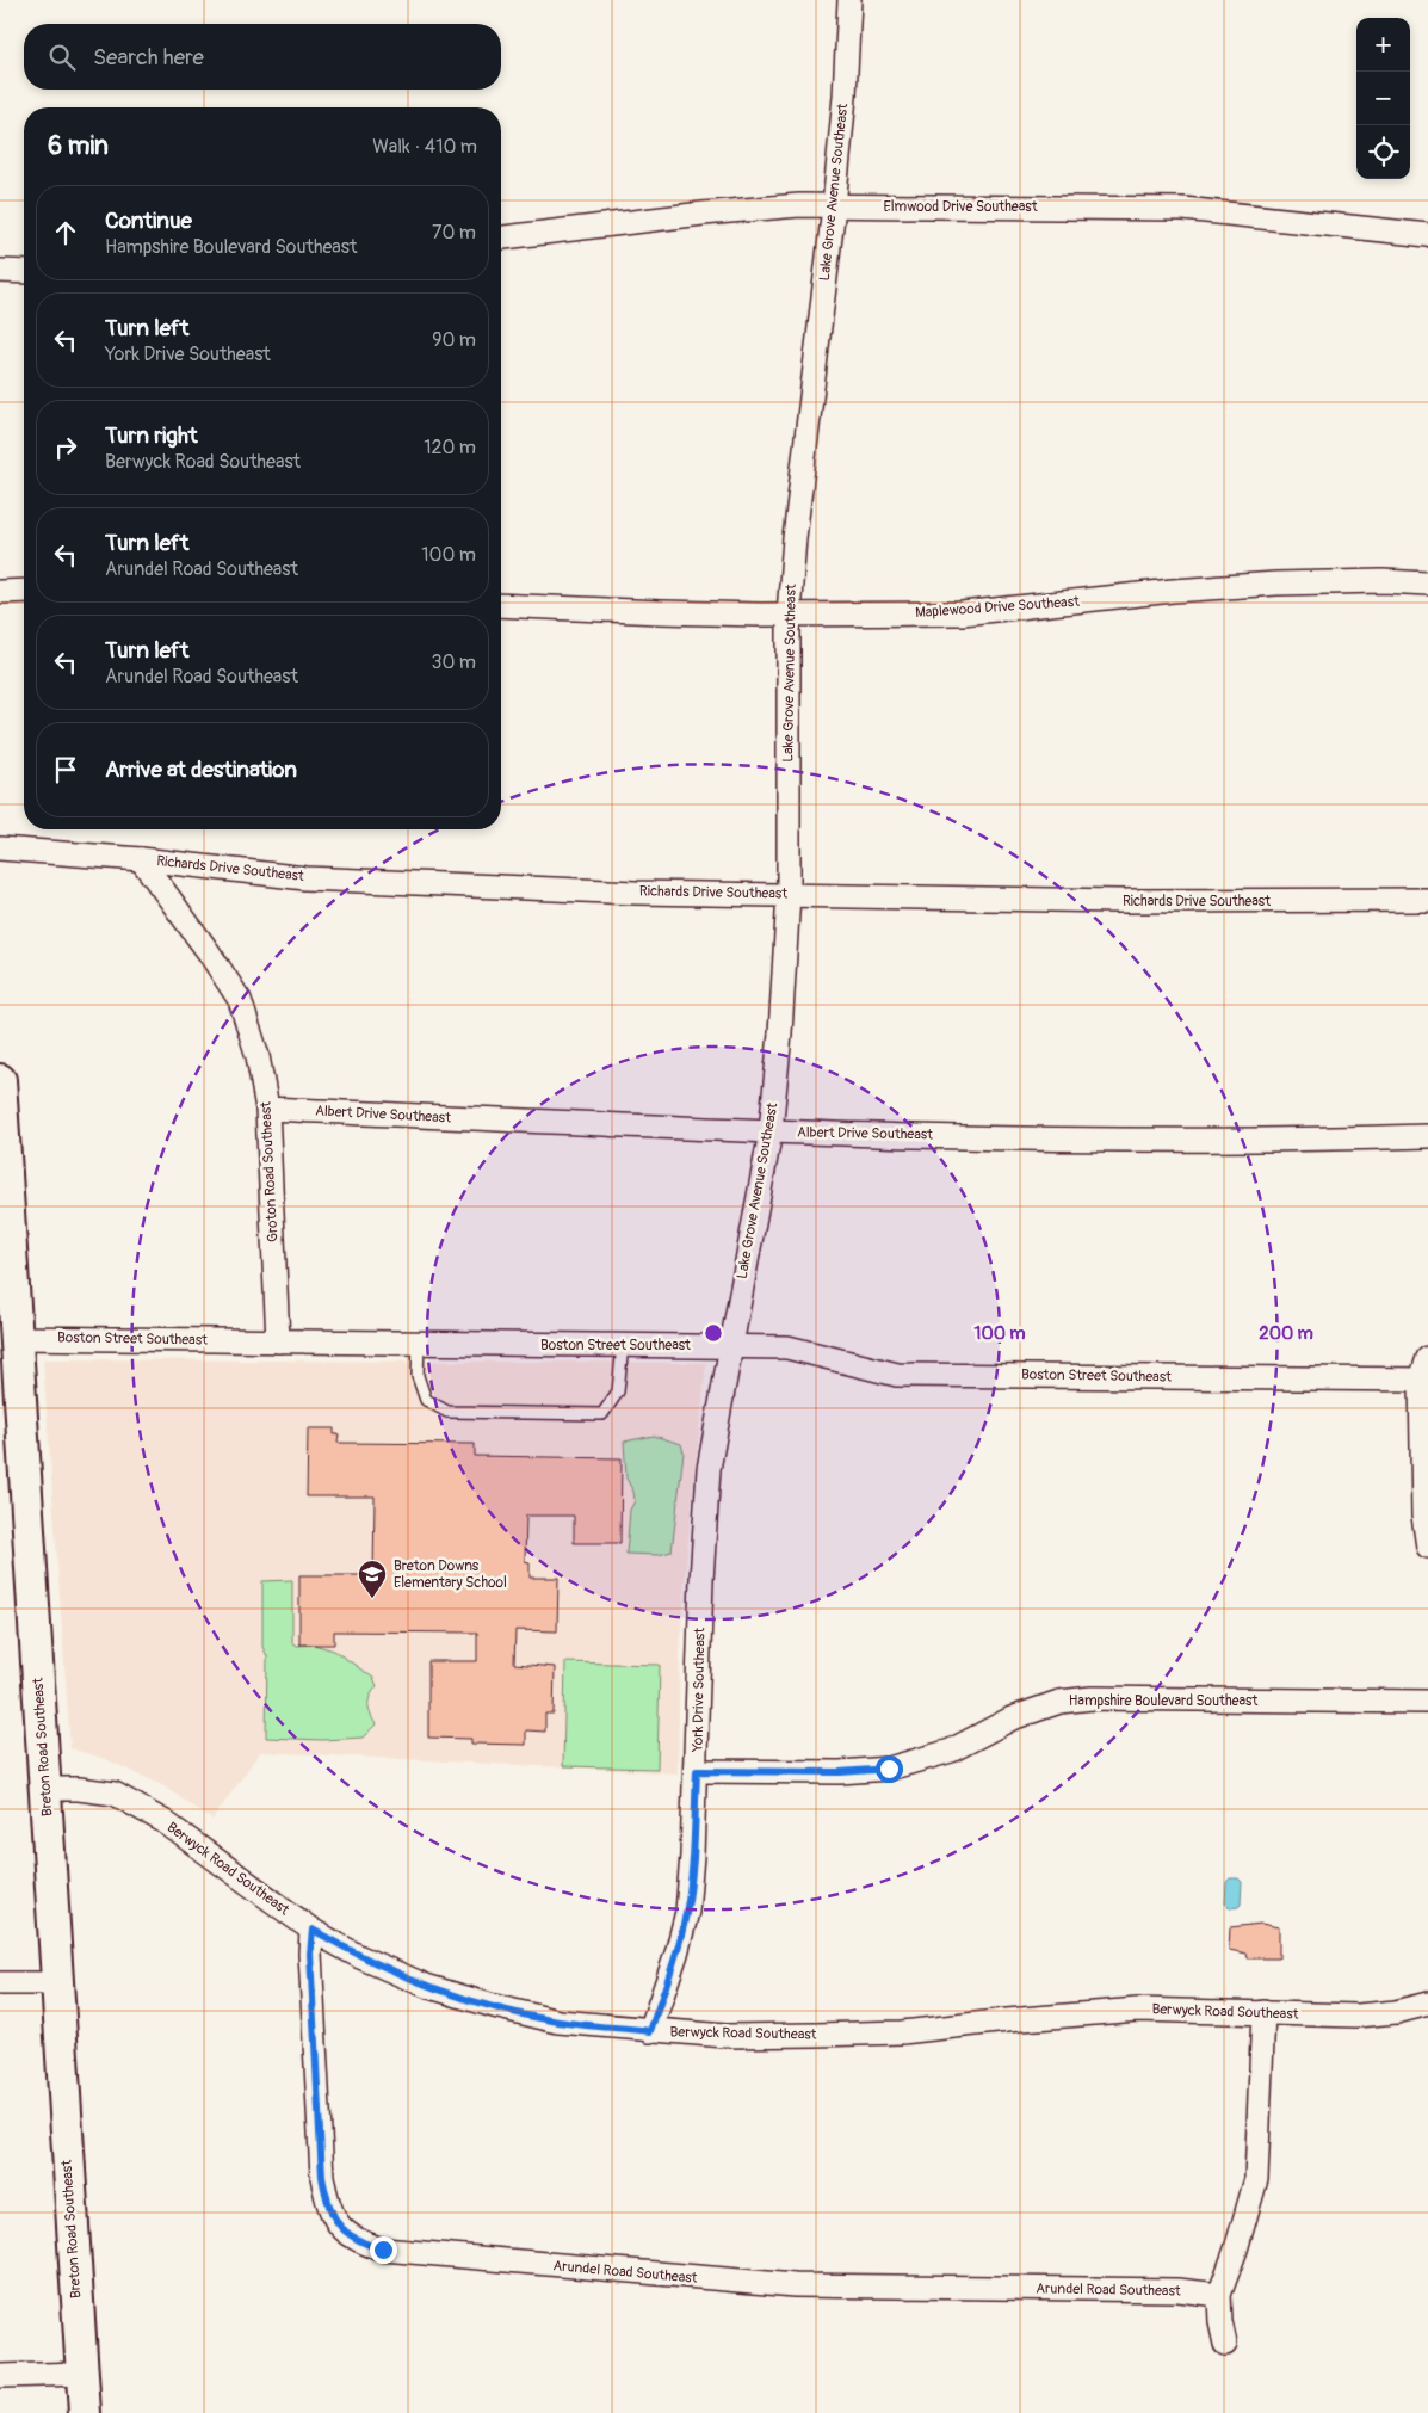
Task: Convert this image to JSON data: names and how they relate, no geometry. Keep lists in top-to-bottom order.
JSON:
{
  "streets": {
    "main road": ["Breton Road Southeast"],
    "street": [
      "Lake Grove Avenue Southeast",
      "Elmwood Drive Southeast",
      "Maplewood Drive Southeast",
      "Richards Drive Southeast",
      "Albert Drive Southeast",
      "Groton Road Southeast",
      "Boston Street Southeast",
      "York Drive Southeast",
      "Hampshire Boulevard Southeast",
      "Berwyck Road Southeast",
      "Arundel Road Southeast"
    ]
  },
  "crossings": [
    ["Lake Grove Avenue Southeast", "Elmwood Drive Southeast"],
    ["Lake Grove Avenue Southeast", "Maplewood Drive Southeast"],
    ["Lake Grove Avenue Southeast", "Richards Drive Southeast"],
    ["Lake Grove Avenue Southeast", "Albert Drive Southeast"],
    ["Lake Grove Avenue Southeast", "Boston Street Southeast"],
    ["Lake Grove Avenue Southeast", "York Drive Southeast"],
    ["Richards Drive Southeast", "Groton Road Southeast"],
    ["Albert Drive Southeast", "Groton Road Southeast"],
    ["Groton Road Southeast", "Boston Street Southeast"],
    ["Boston Street Southeast", "York Drive Southeast"],
    ["Boston Street Southeast", "Breton Road Southeast"],
    ["York Drive Southeast", "Hampshire Boulevard Southeast"],
    ["York Drive Southeast", "Berwyck Road Southeast"],
    ["Breton Road Southeast", "Berwyck Road Southeast"],
    ["Berwyck Road Southeast", "Arundel Road Southeast"]
  ],
  "places": {
    "school or university": ["Breton Downs Elementary School"]
  },
  "page": {
    "map_buttons": ["+", "−"],
    "search": "Search here",
    "heading": ["6 min", "Walk · 410 m"],
    "list": [
      ["Continue", "Hampshire Boulevard Southeast", "70 m"],
      ["Turn left", "York Drive Southeast", "90 m"],
      ["Turn right", "Berwyck Road Southeast", "120 m"],
      ["Turn left", "Arundel Road Southeast", "100 m"],
      ["Turn left", "Arundel Road Southeast", "30 m"],
      "Arrive at destination"
    ]
  },
  "rings": ["100 m", "200 m"]
}
